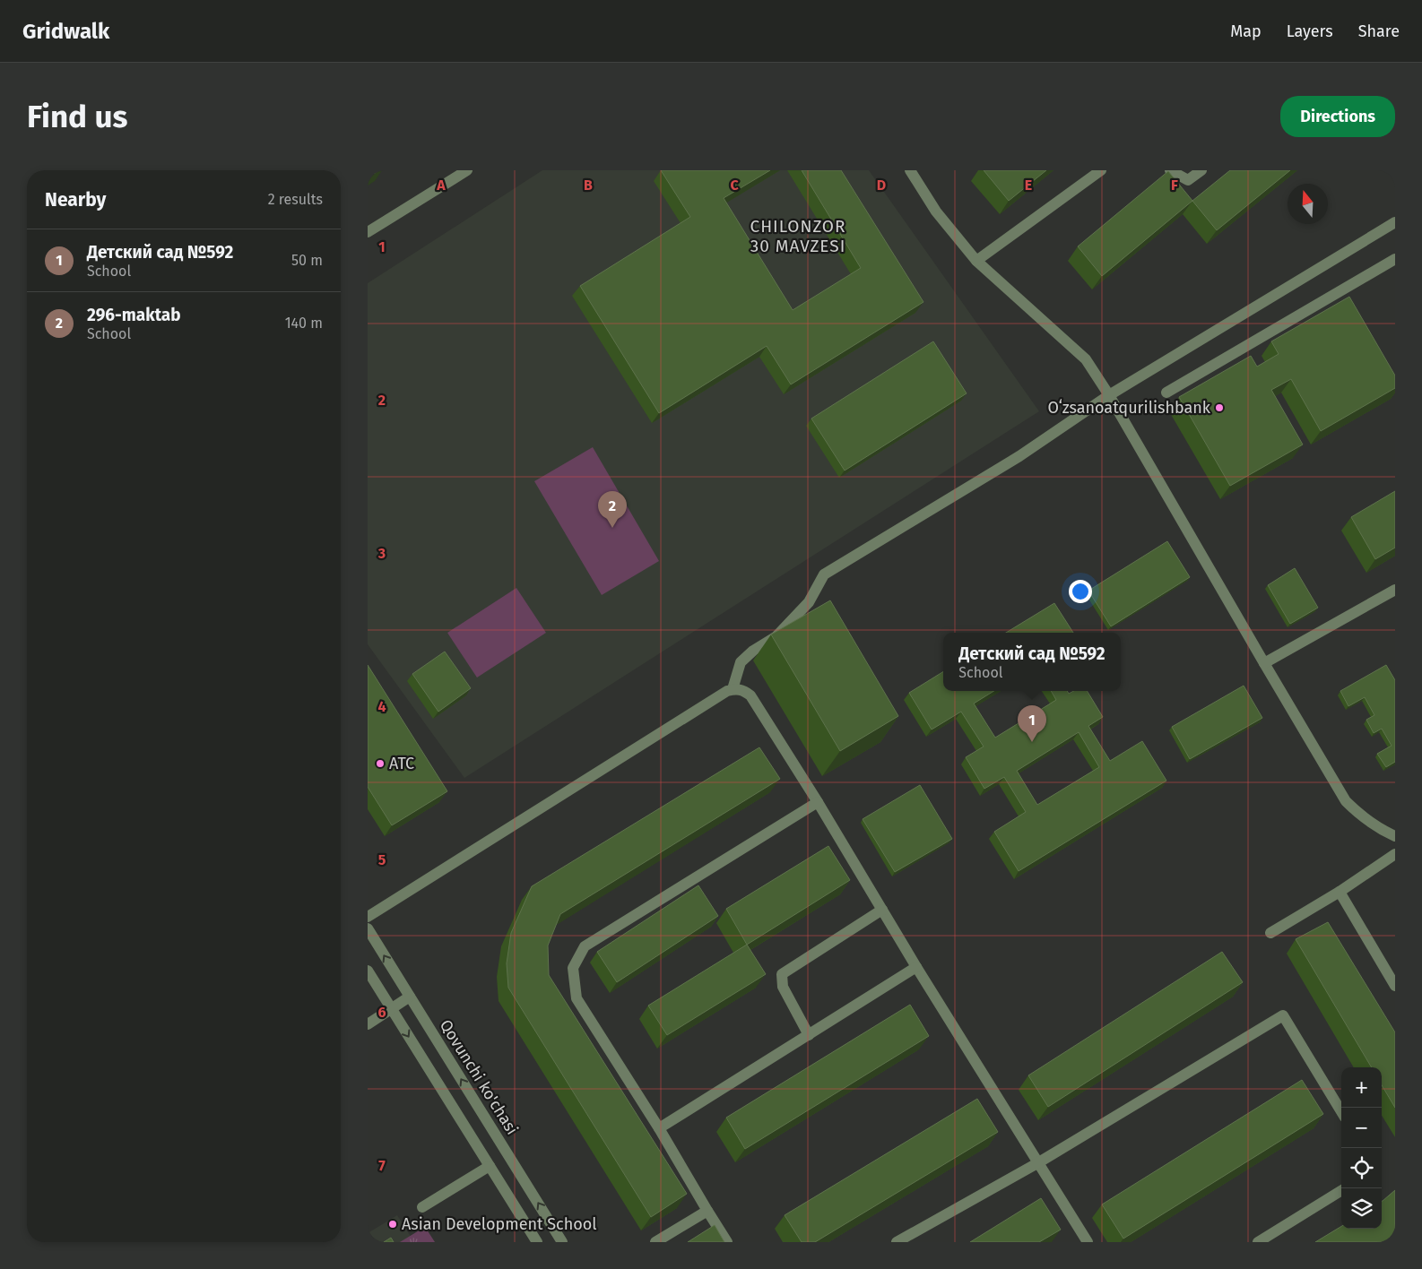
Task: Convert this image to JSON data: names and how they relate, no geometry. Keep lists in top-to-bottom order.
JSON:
{
  "streets": {
    "street": ["Qovunchi ko'chasi"]
  },
  "districts": ["CHILONZOR 30 MAVZESI"],
  "places": ["Oʻzsanoatqurilishbank", "АТС", "Asian Development School"],
  "north": "top",
  "page": {
    "header": "Gridwalk",
    "nav": ["Map", "Layers", "Share"],
    "buttons": "Directions",
    "title": "Find us",
    "heading": ["Nearby", "2 results"],
    "list": [
      {
        "mark": "1",
        "name": "Детcкий сад №592",
        "note": "School",
        "value": "50 m"
      },
      {
        "mark": "2",
        "name": "296-maktab",
        "note": "School",
        "value": "140 m"
      }
    ],
    "pins": ["2", "1"],
    "popup": ["Детcкий сад №592", "School"],
    "map_buttons": ["+", "−"]
  },
  "grid": {
    "columns": [
      "A",
      "B",
      "C",
      "D",
      "E",
      "F"
    ],
    "rows": [
      "1",
      "2",
      "3",
      "4",
      "5",
      "6",
      "7"
    ]
  }
}
